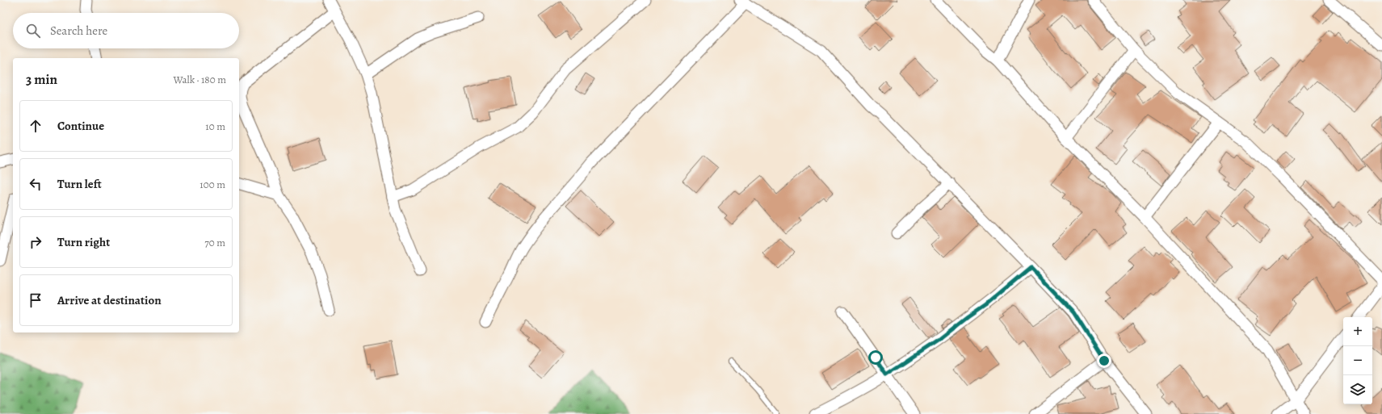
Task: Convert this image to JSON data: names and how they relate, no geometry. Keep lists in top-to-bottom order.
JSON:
{
  "page": {
    "search": "Search here",
    "heading": ["3 min", "Walk · 180 m"],
    "list": [
      ["Continue", "10 m"],
      ["Turn left", "100 m"],
      ["Turn right", "70 m"],
      "Arrive at destination"
    ],
    "map_buttons": ["+", "−"]
  }
}
